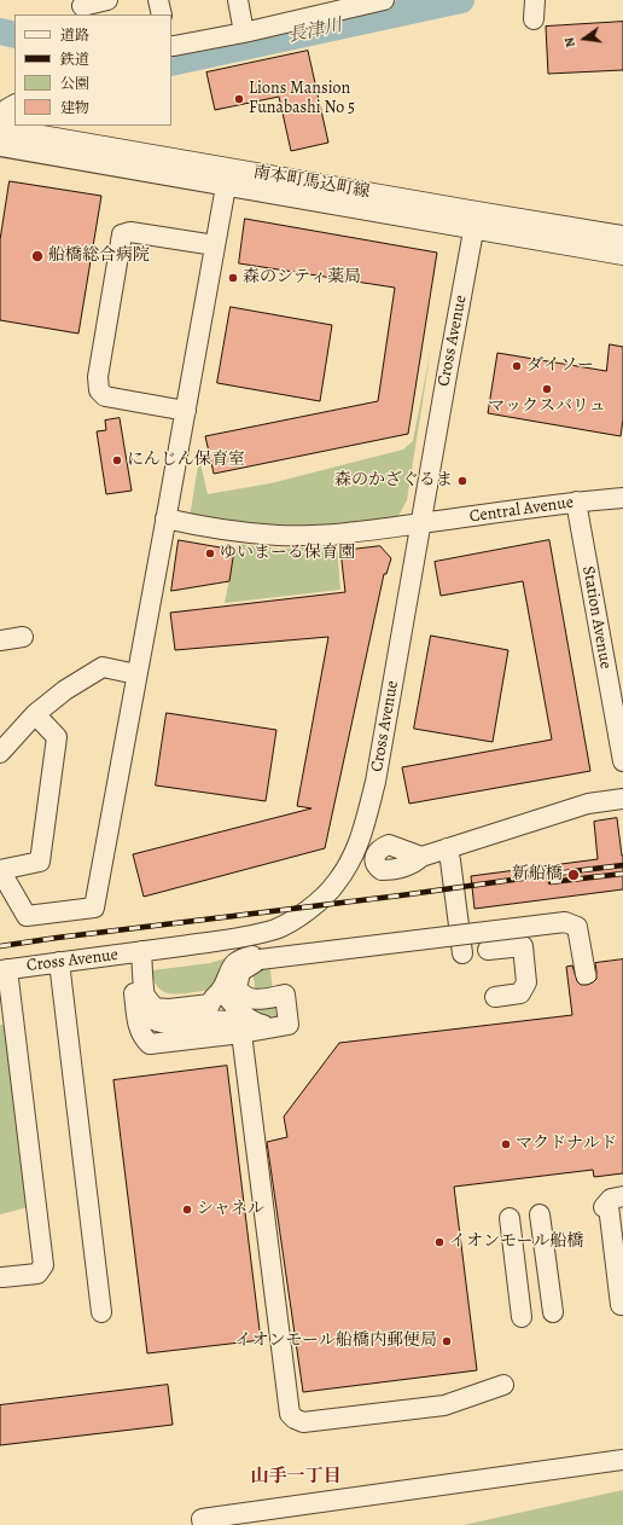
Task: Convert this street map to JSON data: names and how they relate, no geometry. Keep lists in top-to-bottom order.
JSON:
{
  "streets": {
    "street": [
      "南本町馬込町線",
      "Cross Avenue",
      "Central Avenue",
      "Station Avenue"
    ]
  },
  "crossings": [
    ["南本町馬込町線", "Cross Avenue"],
    ["Cross Avenue", "Central Avenue"],
    ["Central Avenue", "Station Avenue"]
  ],
  "districts": ["山手一丁目"],
  "water": ["長津川"],
  "places": [
    "Lions Mansion Funabashi No 5",
    "船橋総合病院",
    "森のシティ薬局",
    "ダイソー",
    "マックスバリュ",
    "にんじん保育室",
    "森のかざぐるま",
    "ゆいまーる保育園",
    "新船橋",
    "マクドナルド",
    "シャネル",
    "イオンモール船橋",
    "イオンモール船橋内郵便局"
  ],
  "legend": [
    "道路",
    "鉄道",
    "公園",
    "建物"
  ],
  "north": "left"
}
